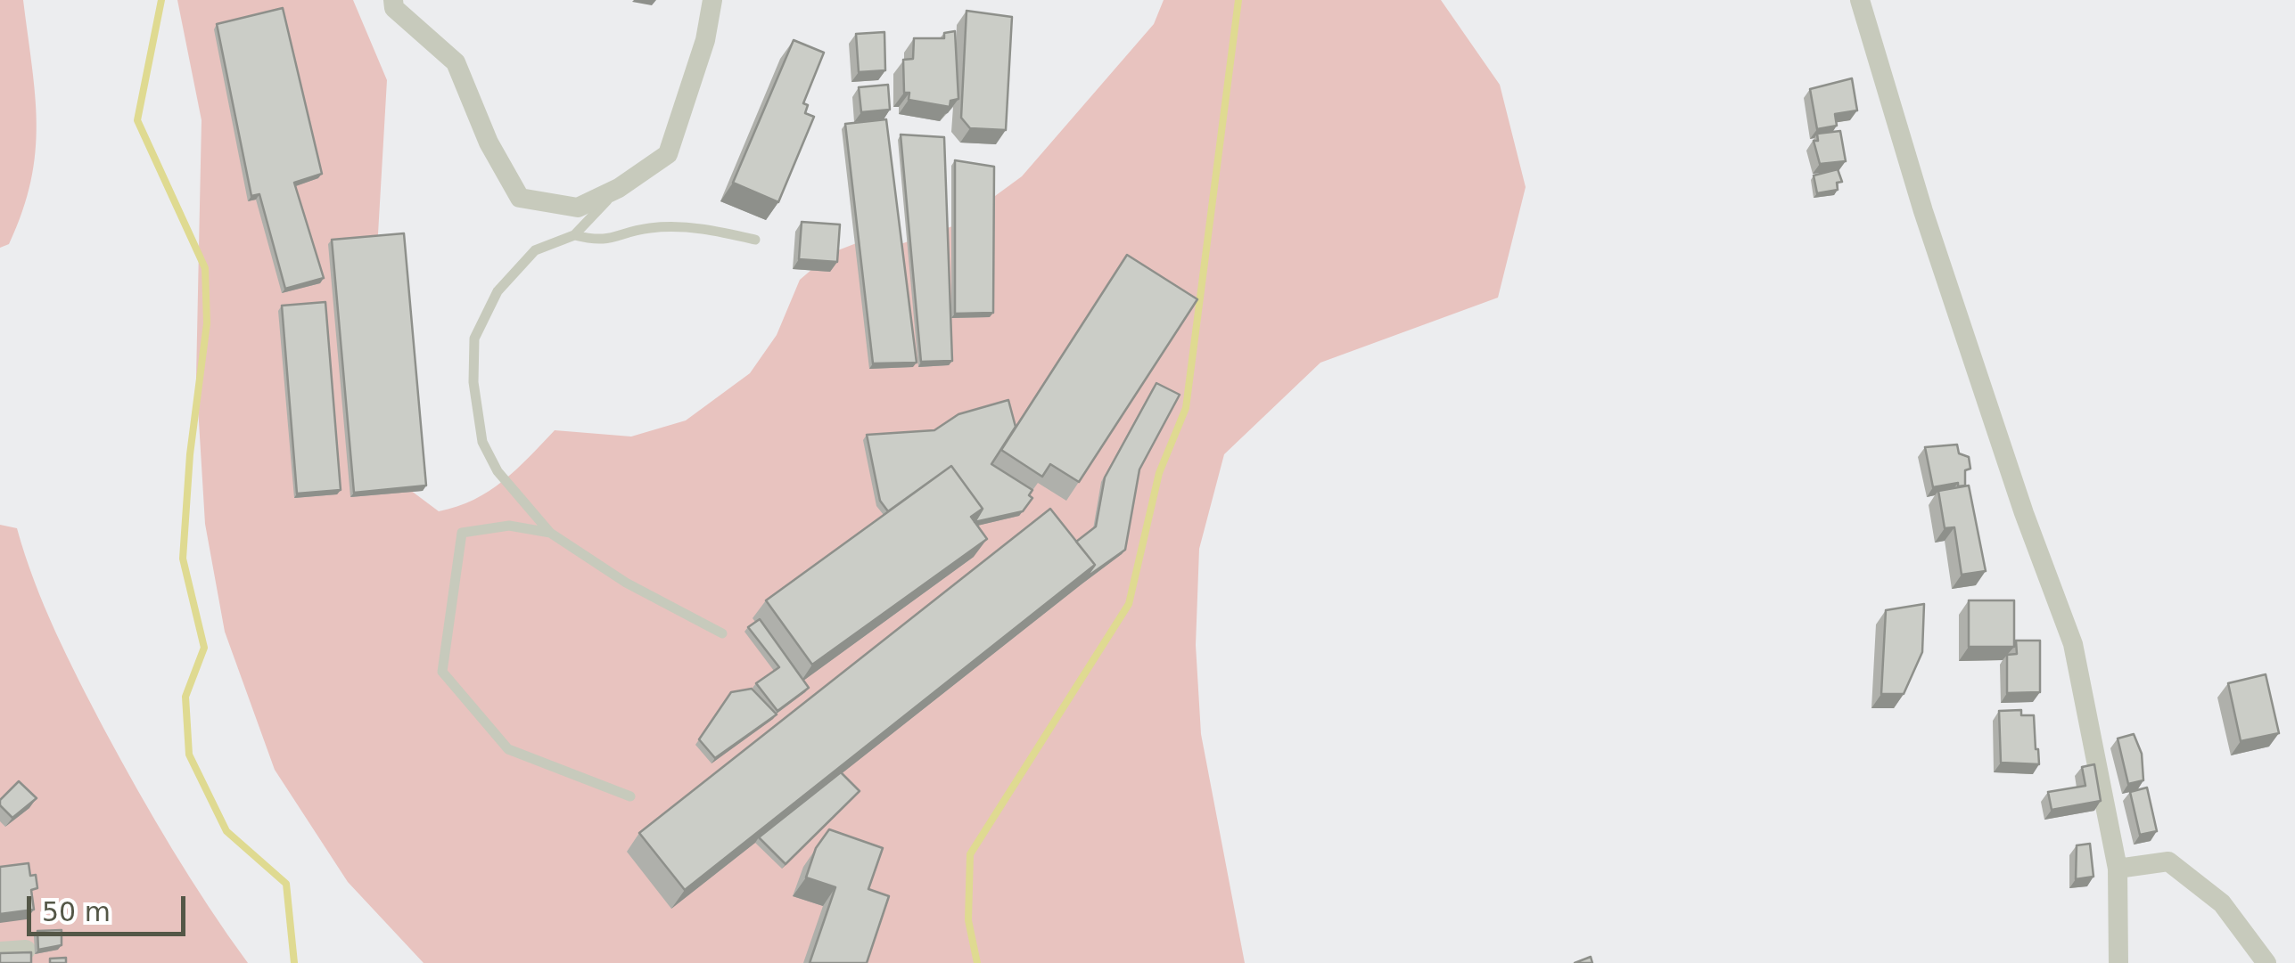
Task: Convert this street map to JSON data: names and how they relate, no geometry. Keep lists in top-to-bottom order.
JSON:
{
  "scale_bar": "50 m"
}
